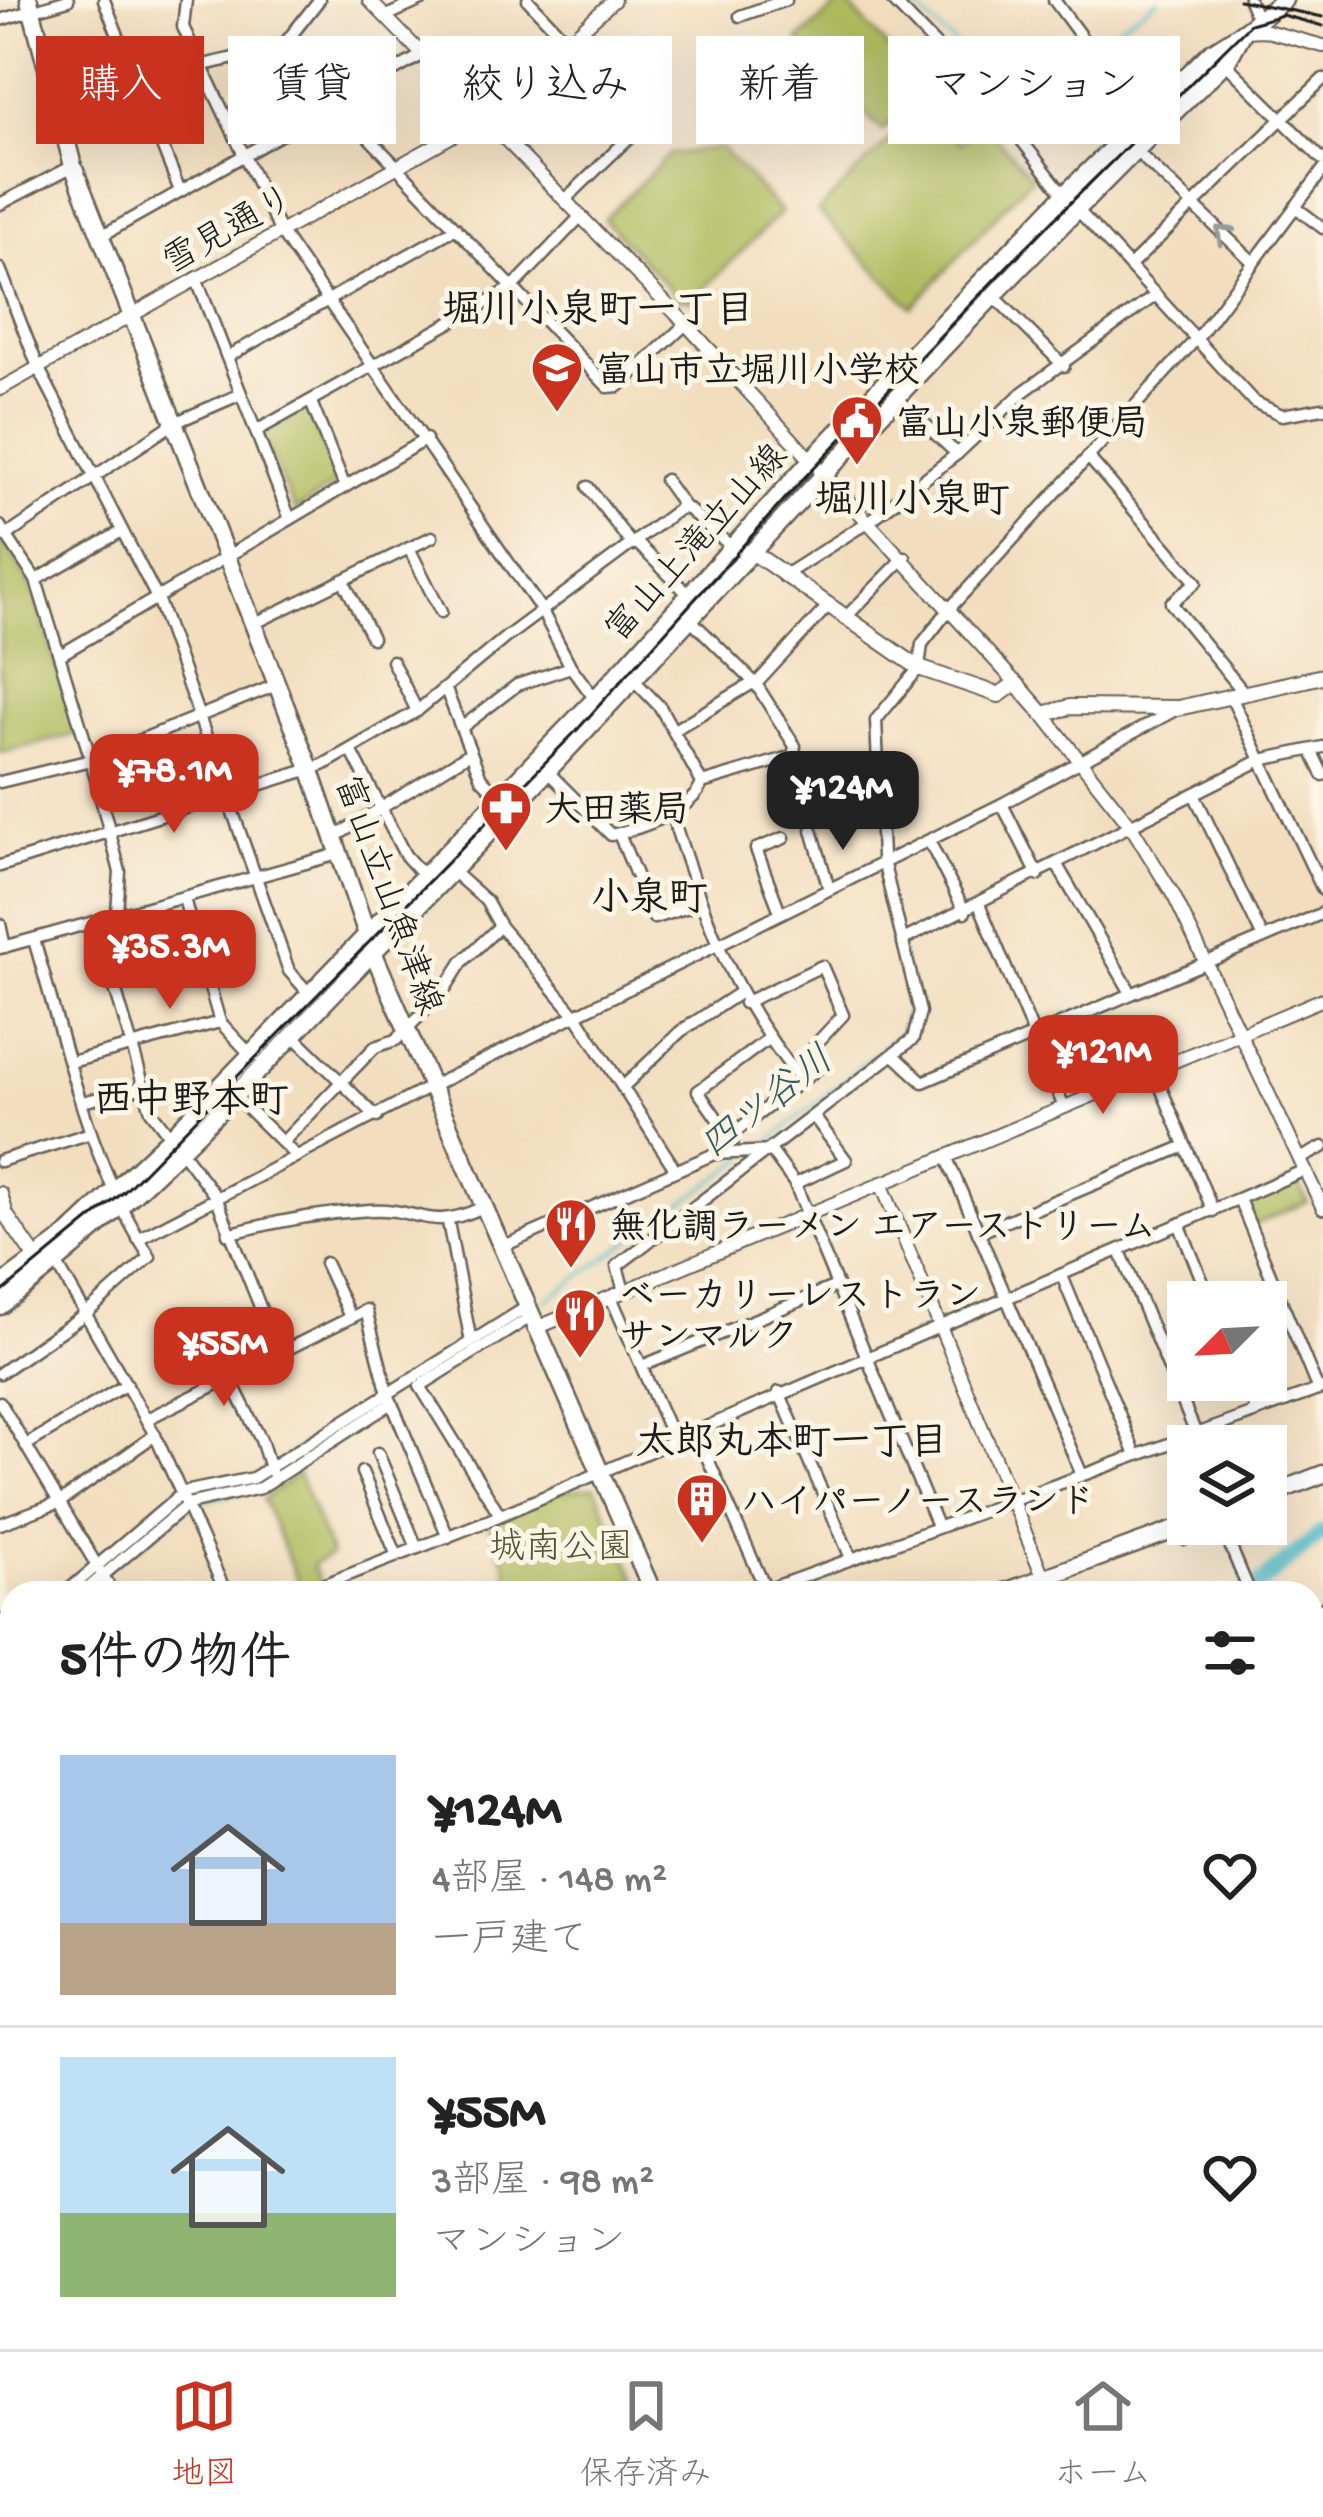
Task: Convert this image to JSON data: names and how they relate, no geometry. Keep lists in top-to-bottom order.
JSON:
{
  "streets": {
    "main road": ["富山上滝立山線", "富山立山魚津線"],
    "street": ["雪見通り"]
  },
  "crossings": [
    ["雪見通り", "富山立山魚津線"],
    ["富山上滝立山線", "富山立山魚津線"]
  ],
  "districts": [
    "堀川小泉町一丁目",
    "堀川小泉町",
    "小泉町",
    "西中野本町",
    "太郎丸本町一丁目"
  ],
  "water": ["四ツ谷川"],
  "parks": ["城南公園"],
  "places": {
    "school or university": ["富山市立堀川小学校"],
    "public building": ["富山小泉郵便局"],
    "pharmacy": ["大田薬局"],
    "restaurant": ["無化調ラーメン エアーストリーム", "ベーカリーレストラン サンマルク"],
    "building": ["ハイパーノースランド"]
  },
  "north": "bottom left",
  "page": {
    "chip": [
      "購入",
      "賃貸",
      "絞り込み",
      "新着",
      "マンション"
    ],
    "price": [
      "¥78.1M",
      "¥124M",
      "¥35.3M",
      "¥121M",
      "¥55M"
    ],
    "heading": "5件の物件",
    "list": [
      {
        "name": "¥124M",
        "note": "4部屋 · 148 m² · 一戸建て"
      },
      {
        "name": "¥55M",
        "note": "3部屋 · 98 m² · マンション"
      }
    ],
    "tabs": ["地図", "保存済み", "ホーム"]
  }
}
